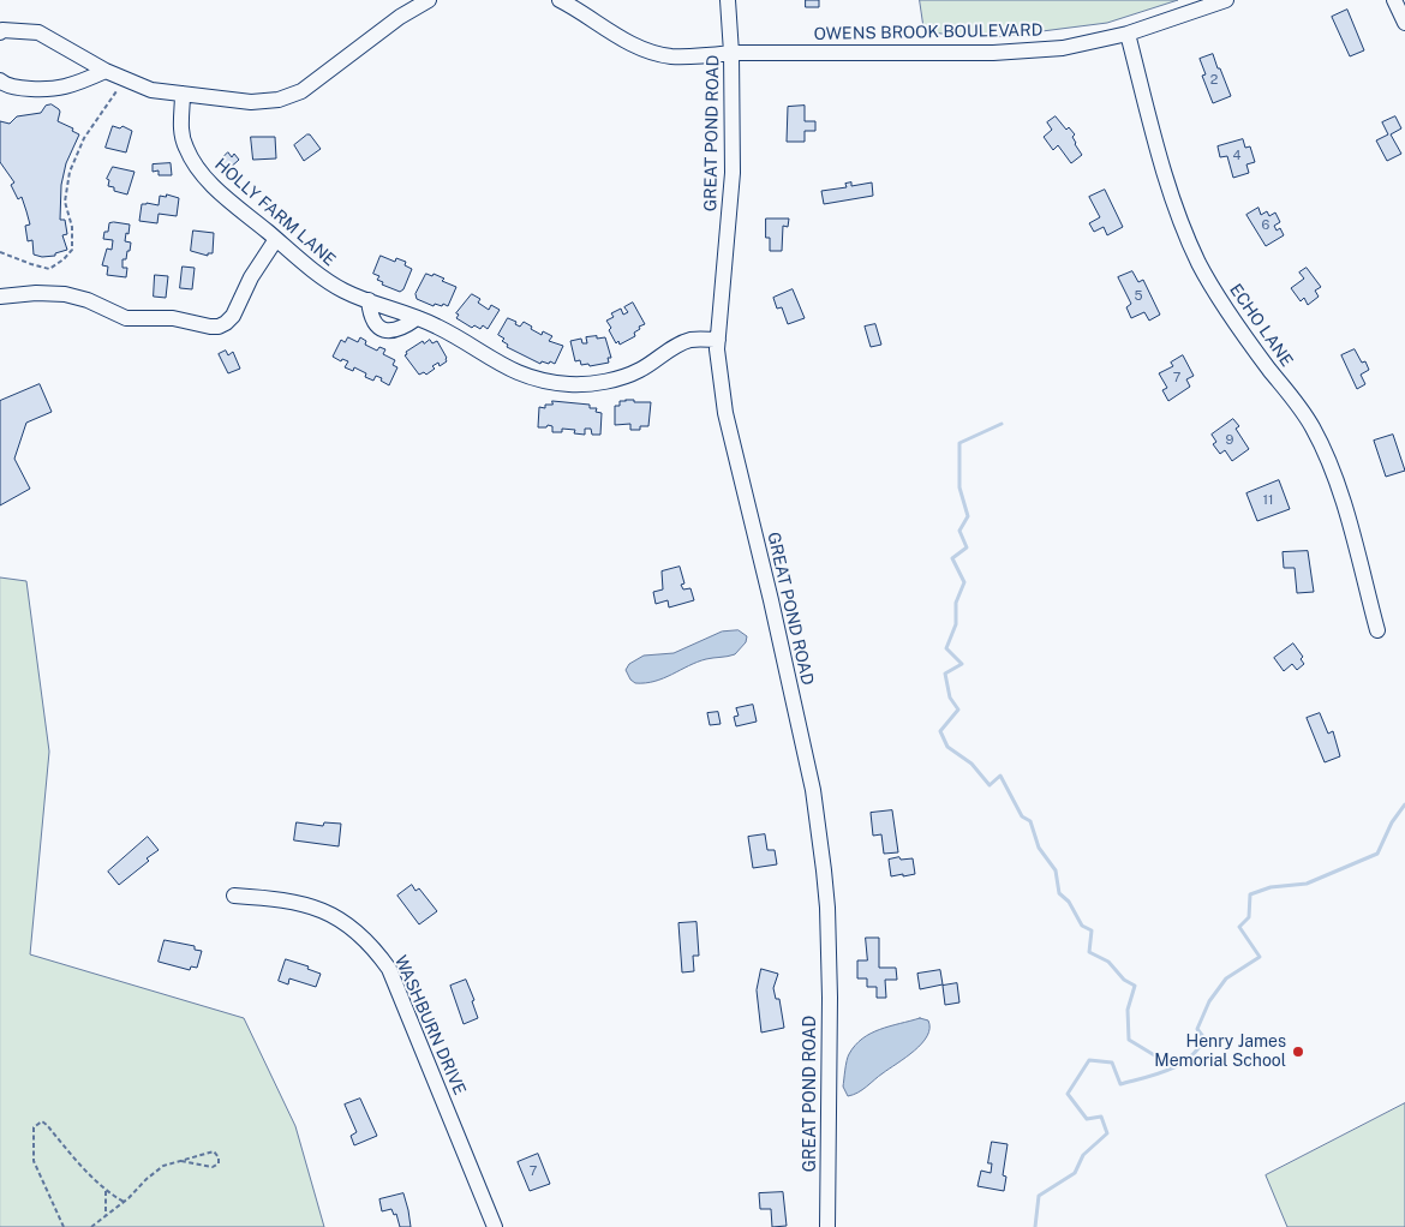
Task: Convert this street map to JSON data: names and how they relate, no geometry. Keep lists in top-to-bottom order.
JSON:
{
  "streets": {
    "street": [
      "OWENS BROOK BOULEVARD",
      "GREAT POND ROAD",
      "HOLLY FARM LANE",
      "ECHO LANE",
      "WASHBURN DRIVE"
    ]
  },
  "crossings": [
    ["OWENS BROOK BOULEVARD", "GREAT POND ROAD"],
    ["OWENS BROOK BOULEVARD", "ECHO LANE"],
    ["GREAT POND ROAD", "HOLLY FARM LANE"]
  ],
  "places": ["Henry James Memorial School"],
  "house_numbers": [
    "2",
    "4",
    "6",
    "5",
    "7",
    "9",
    "11",
    "7"
  ]
}
